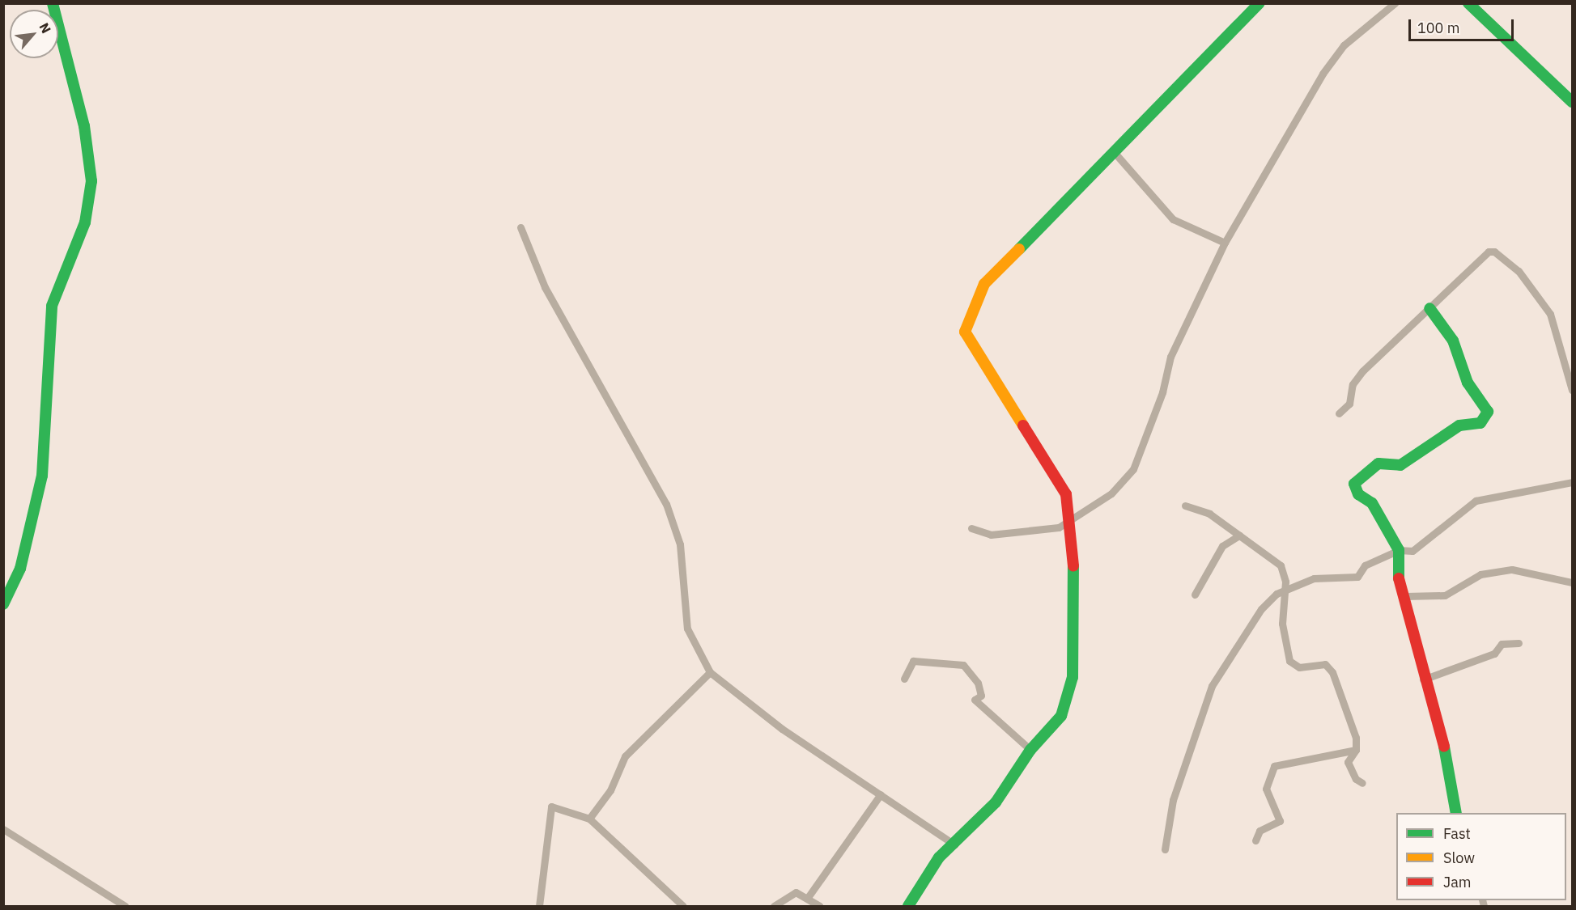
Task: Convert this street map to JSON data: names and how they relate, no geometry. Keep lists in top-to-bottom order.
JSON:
{
  "legend": ["Fast", "Slow", "Jam"],
  "scale_bar": "100 m",
  "north": "top right"
}
